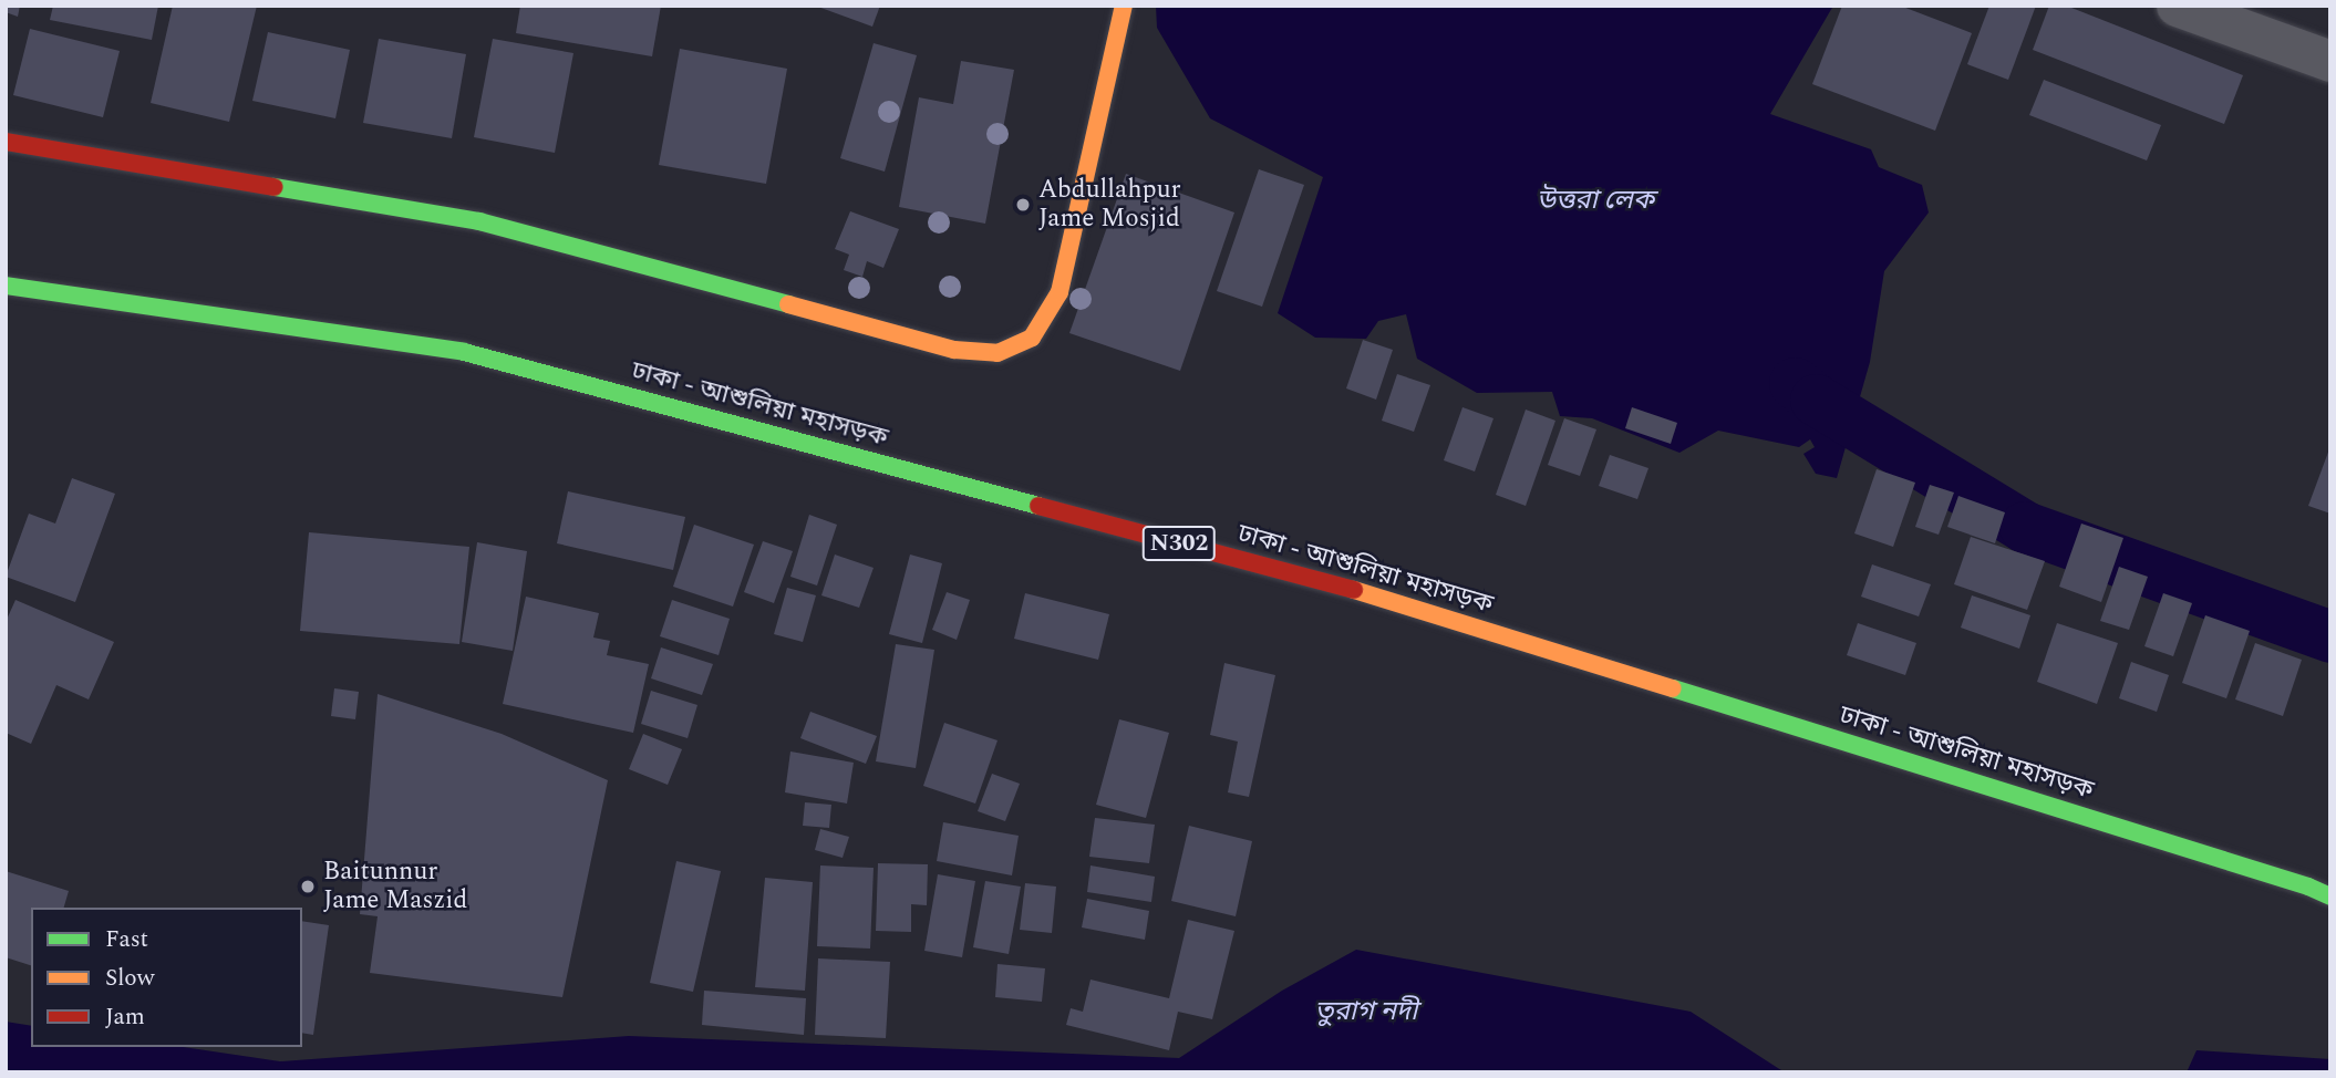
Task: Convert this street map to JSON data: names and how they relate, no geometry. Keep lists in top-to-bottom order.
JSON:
{
  "streets": {
    "main road": ["ঢাকা - আশুলিয়া মহাসড়ক", "N302"]
  },
  "water": ["উত্তরা লেক", "তুরাগ নদী"],
  "places": ["Abdullahpur Jame Mosjid", "Baitunnur Jame Maszid"],
  "legend": ["Fast", "Slow", "Jam"]
}
